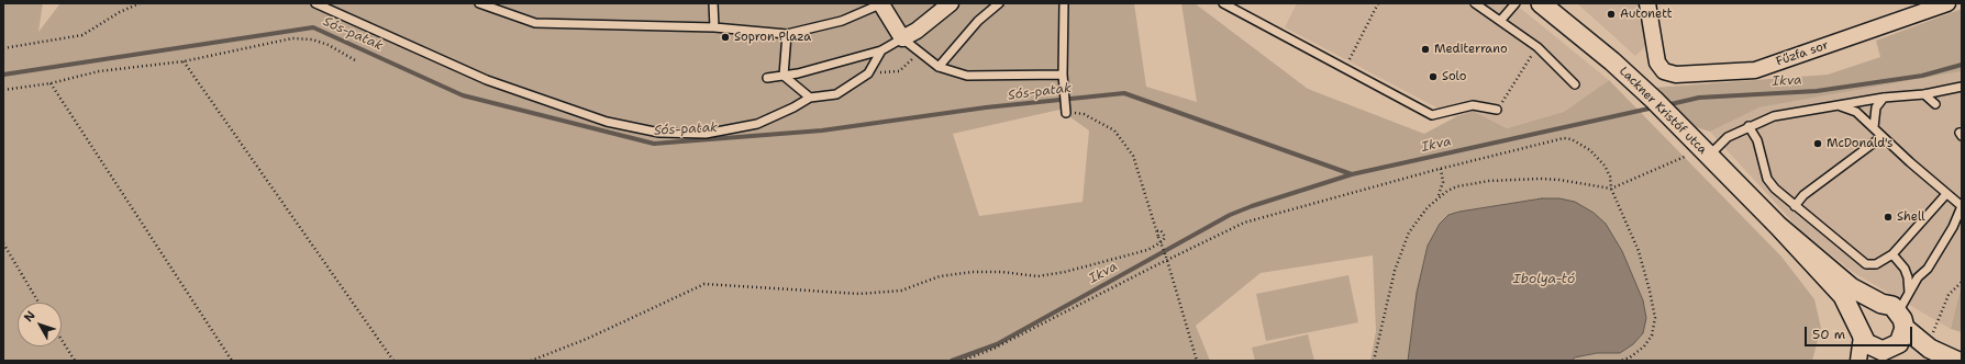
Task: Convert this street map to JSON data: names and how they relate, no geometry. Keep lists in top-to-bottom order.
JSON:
{
  "streets": {
    "street": ["Fűzfa sor", "Lackner Kristóf utca"]
  },
  "water": ["Sós-patak", "Ikva", "Ibolya-tó"],
  "places": [
    "Autonett",
    "Sopron Plaza",
    "Mediterrano",
    "Solo",
    "McDonald's",
    "Shell"
  ],
  "scale_bar": "50 m",
  "north": "top left"
}
